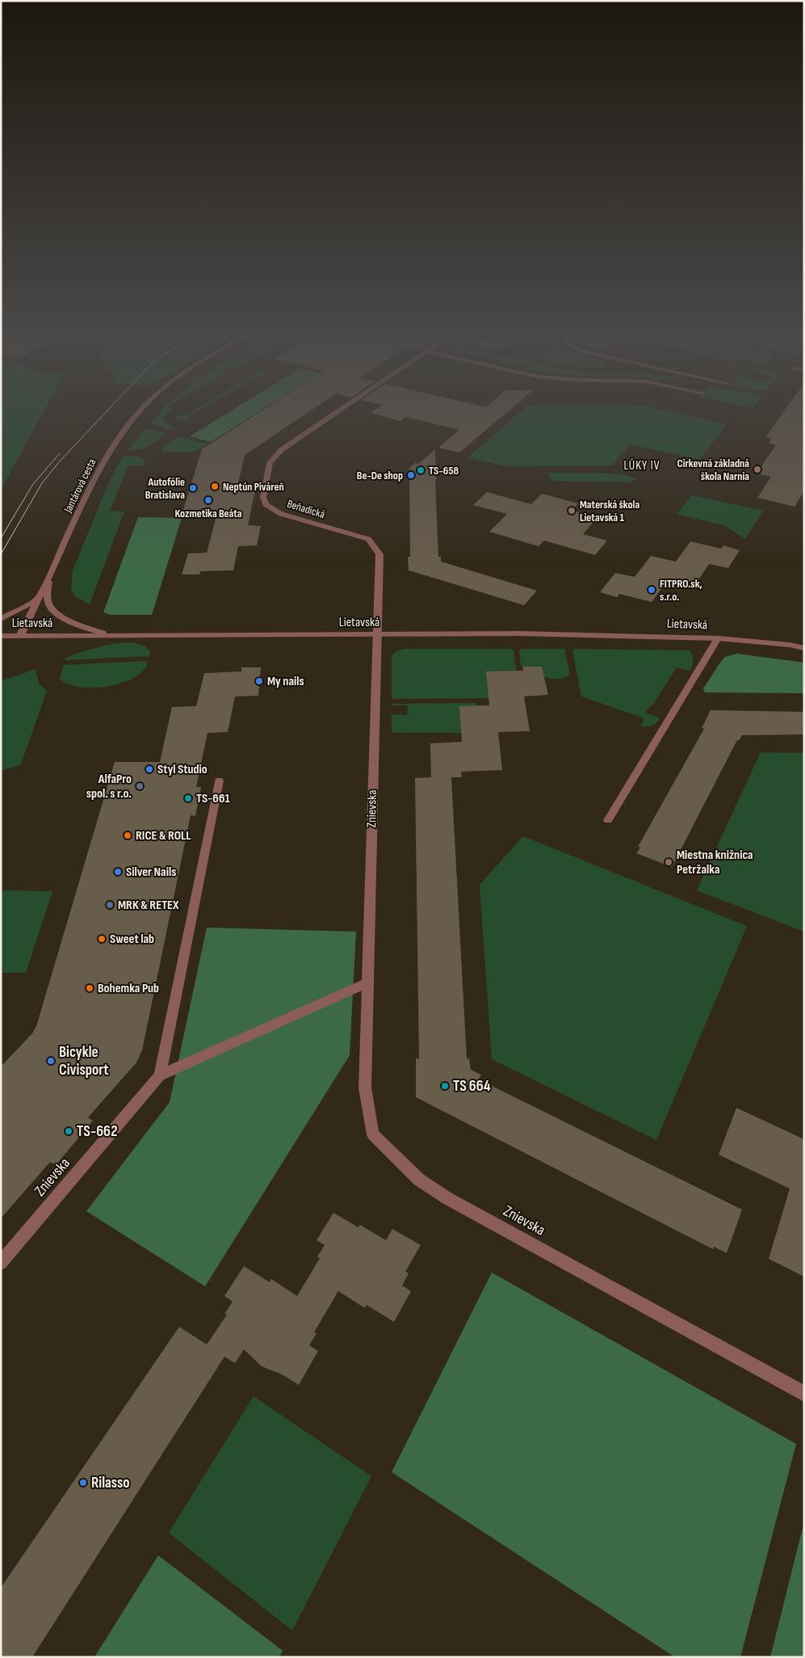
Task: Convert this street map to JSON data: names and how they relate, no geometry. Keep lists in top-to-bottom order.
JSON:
{
  "streets": {
    "street": [
      "Jantárová cesta",
      "Beňadická",
      "Lietavská",
      "Znievska"
    ]
  },
  "crossings": [
    ["Jantárová cesta", "Lietavská"],
    ["Beňadická", "Lietavská"],
    ["Beňadická", "Znievska"],
    ["Lietavská", "Znievska"]
  ],
  "districts": ["LÚKY IV"],
  "places": [
    "Cirkevná základná škola Narnia",
    "TS-658",
    "Be-De shop",
    "Neptún Piváreň",
    "Autofólie Bratislava",
    "Kozmetika Beáta",
    "Materská škola Lietavská 1",
    "FITPRO.sk, s.r.o.",
    "My nails",
    "Styl Studio",
    "AlfaPro spol. s r.o.",
    "TS-661",
    "RICE & ROLL",
    "Miestna knižnica Petržalka",
    "Silver Nails",
    "MRK & RETEX",
    "Sweet lab",
    "Bohemka Pub",
    "Bicykle Civisport",
    "TS 664",
    "TS-662",
    "Rilasso"
  ]
}
